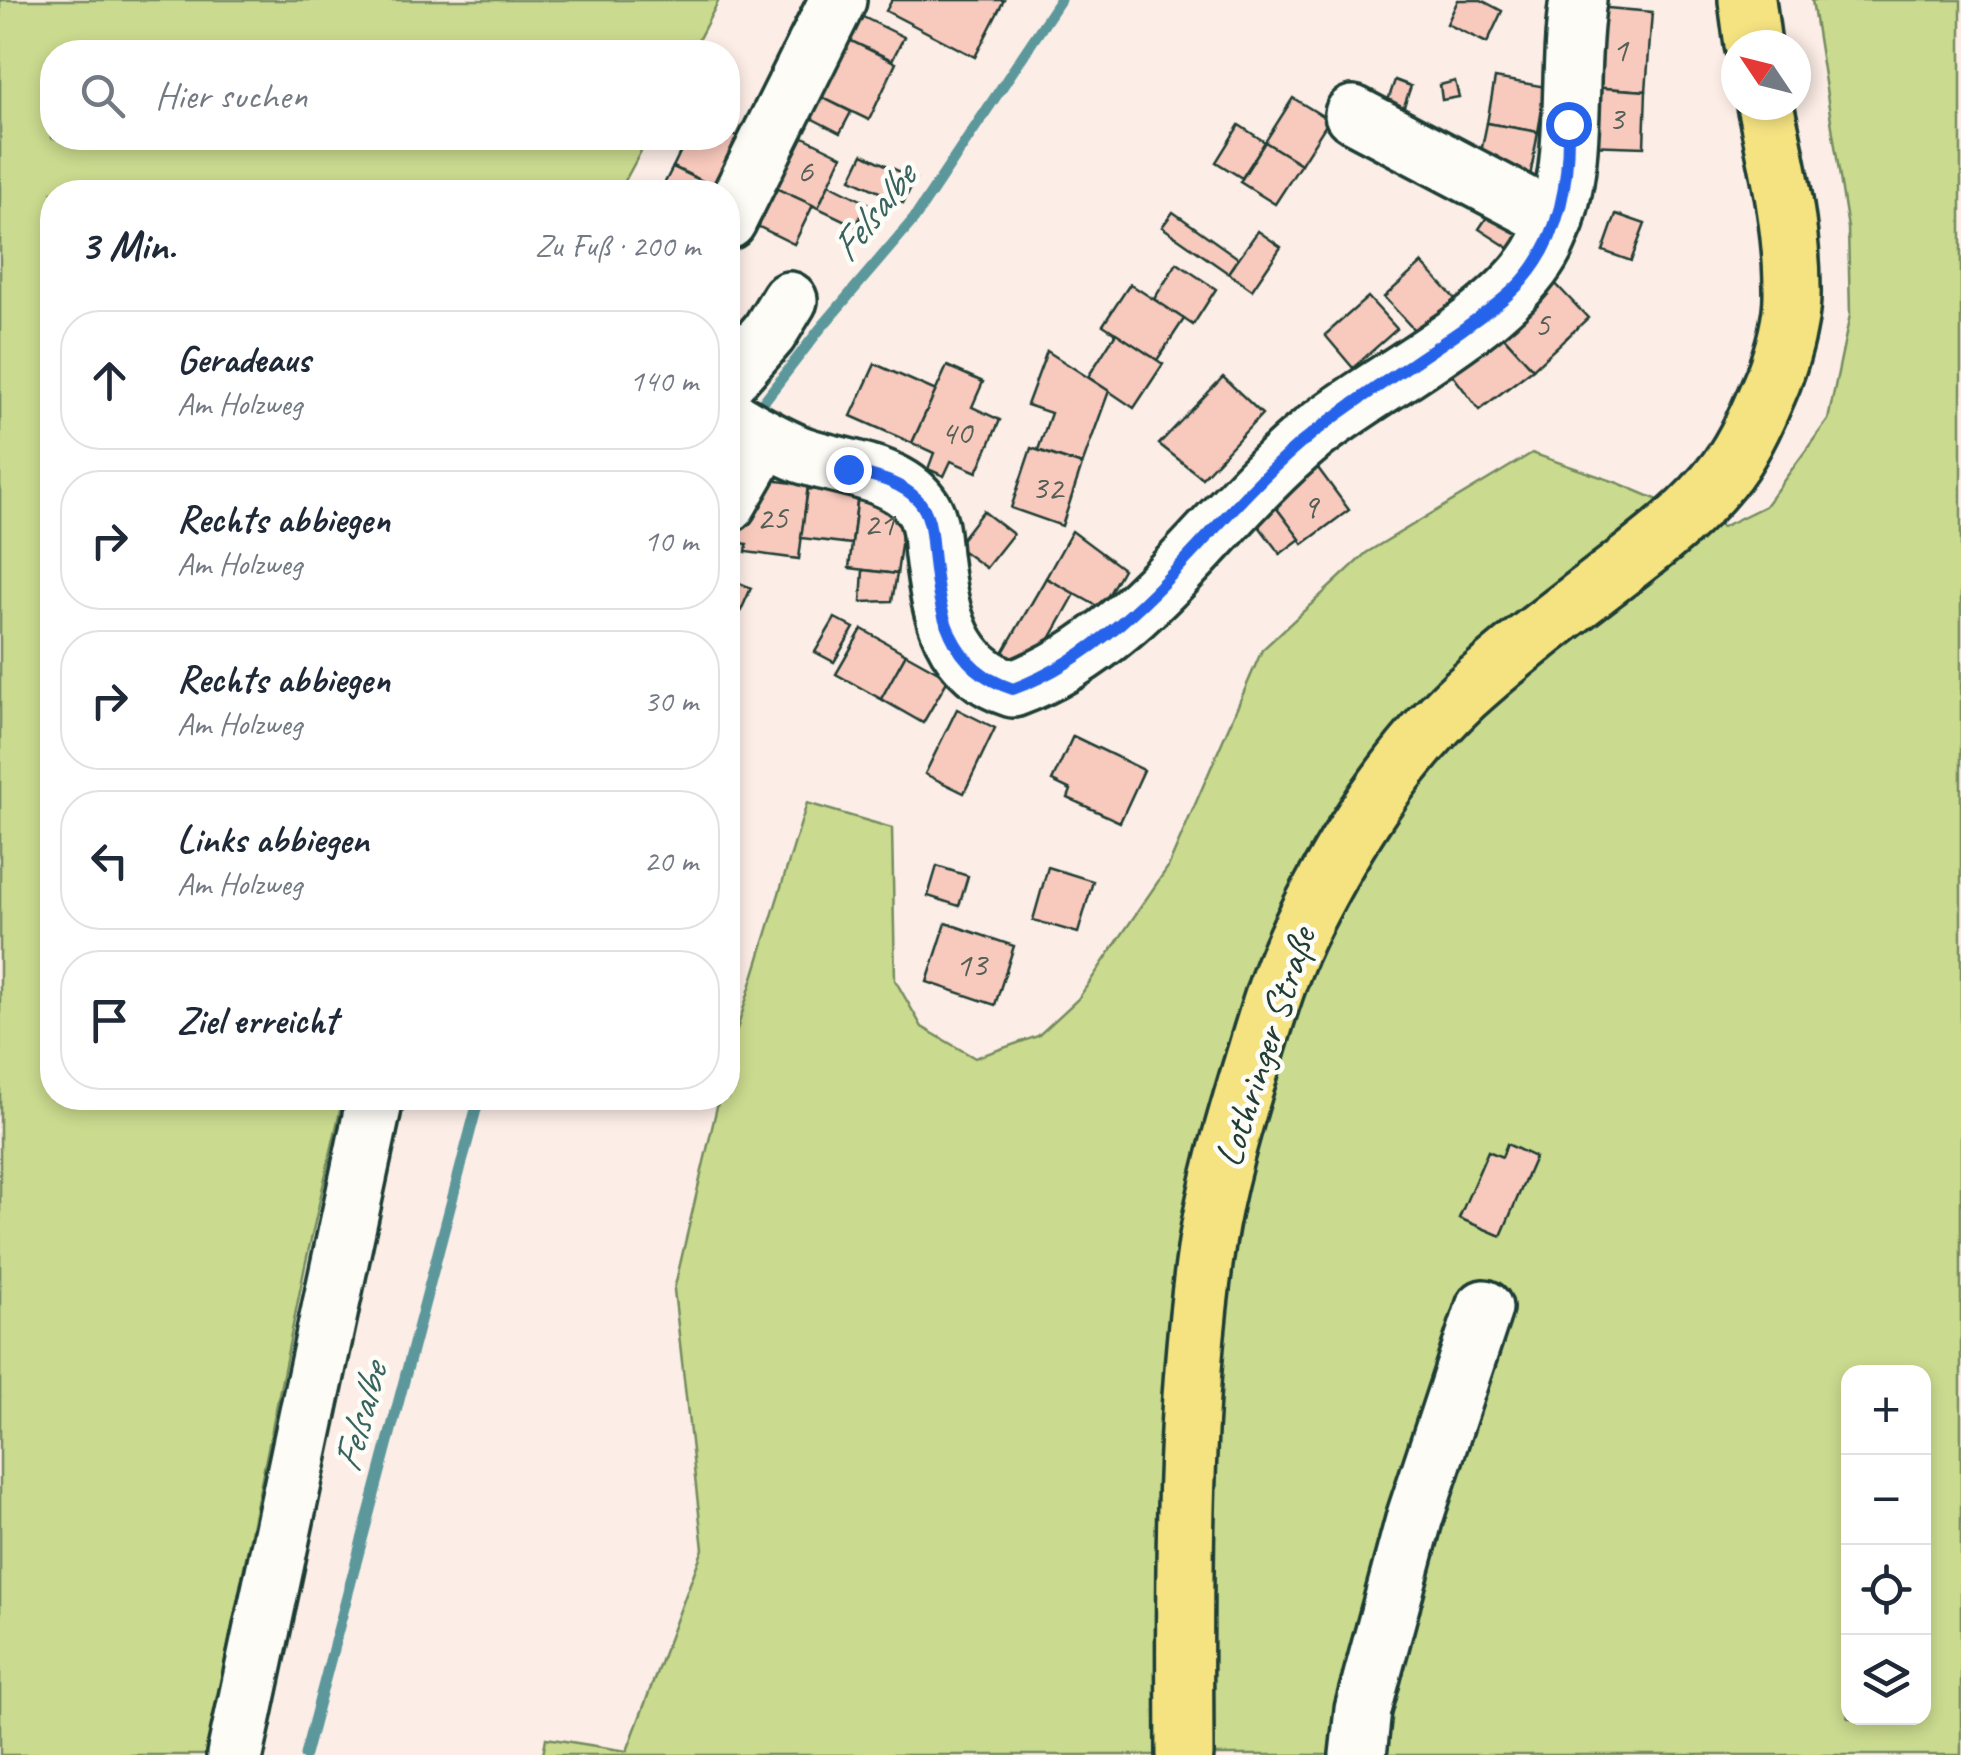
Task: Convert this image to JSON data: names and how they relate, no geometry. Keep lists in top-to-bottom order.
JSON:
{
  "streets": {
    "main road": ["Lothringer Straße"]
  },
  "water": ["Felsalbe"],
  "house_numbers": [
    "1",
    "3",
    "6",
    "5",
    "40",
    "32",
    "9",
    "25",
    "21",
    "13"
  ],
  "north": "top left",
  "page": {
    "search": "Hier suchen",
    "heading": ["3 Min.", "Zu Fuß · 200 m"],
    "list": [
      ["Geradeaus", "Am Holzweg", "140 m"],
      ["Rechts abbiegen", "Am Holzweg", "10 m"],
      ["Rechts abbiegen", "Am Holzweg", "30 m"],
      ["Links abbiegen", "Am Holzweg", "20 m"],
      "Ziel erreicht"
    ],
    "map_buttons": ["+", "−"]
  }
}
